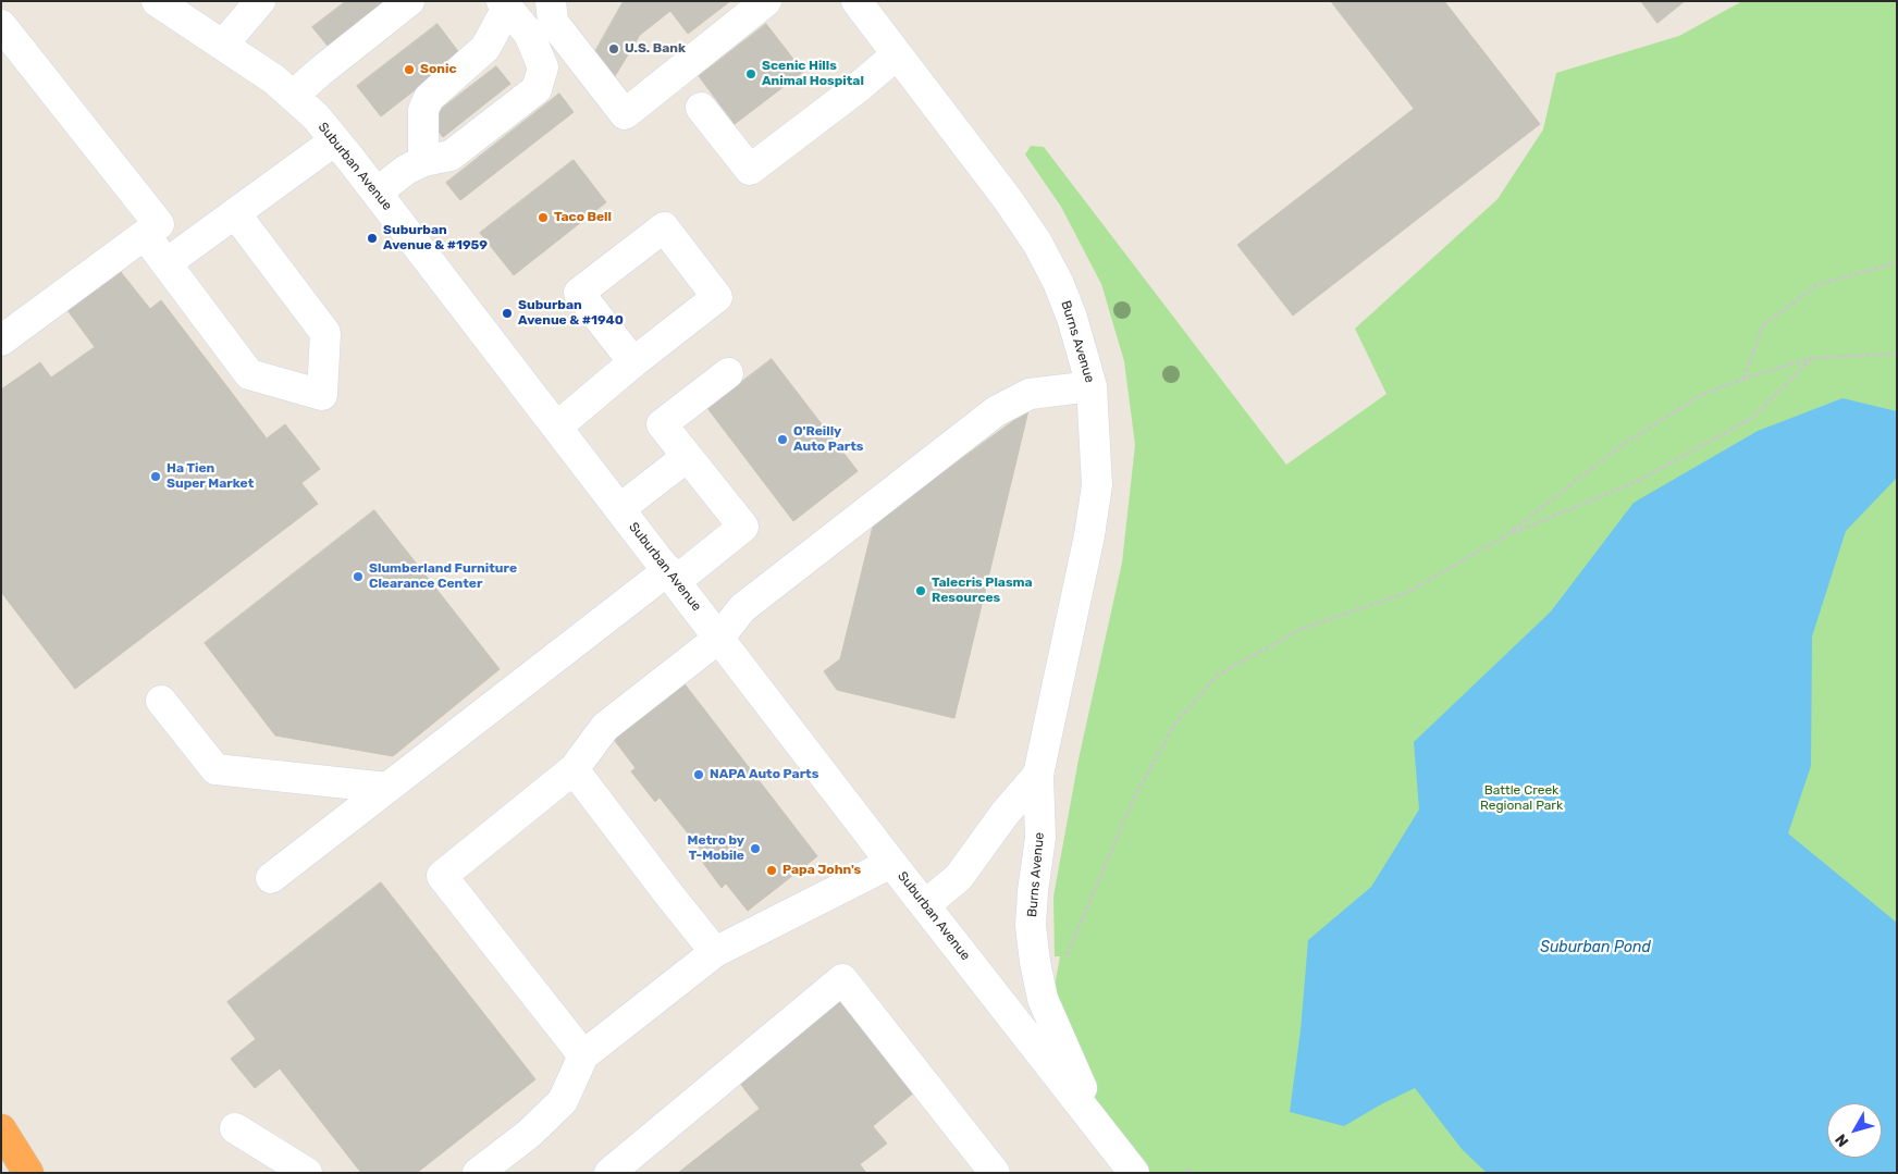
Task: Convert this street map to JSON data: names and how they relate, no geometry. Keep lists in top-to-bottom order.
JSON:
{
  "streets": {
    "street": ["Suburban Avenue", "Burns Avenue"]
  },
  "crossings": [
    ["Suburban Avenue", "Burns Avenue"]
  ],
  "water": ["Suburban Pond"],
  "parks": ["Battle Creek Regional Park"],
  "places": [
    "U.S. Bank",
    "Sonic",
    "Scenic Hills Animal Hospital",
    "Taco Bell",
    "Suburban Avenue & #1959",
    "Suburban Avenue & #1940",
    "O'Reilly Auto Parts",
    "Ha Tien Super Market",
    "Slumberland Furniture Clearance Center",
    "Talecris Plasma Resources",
    "NAPA Auto Parts",
    "Metro by T-Mobile",
    "Papa John's"
  ],
  "north": "bottom left"
}
